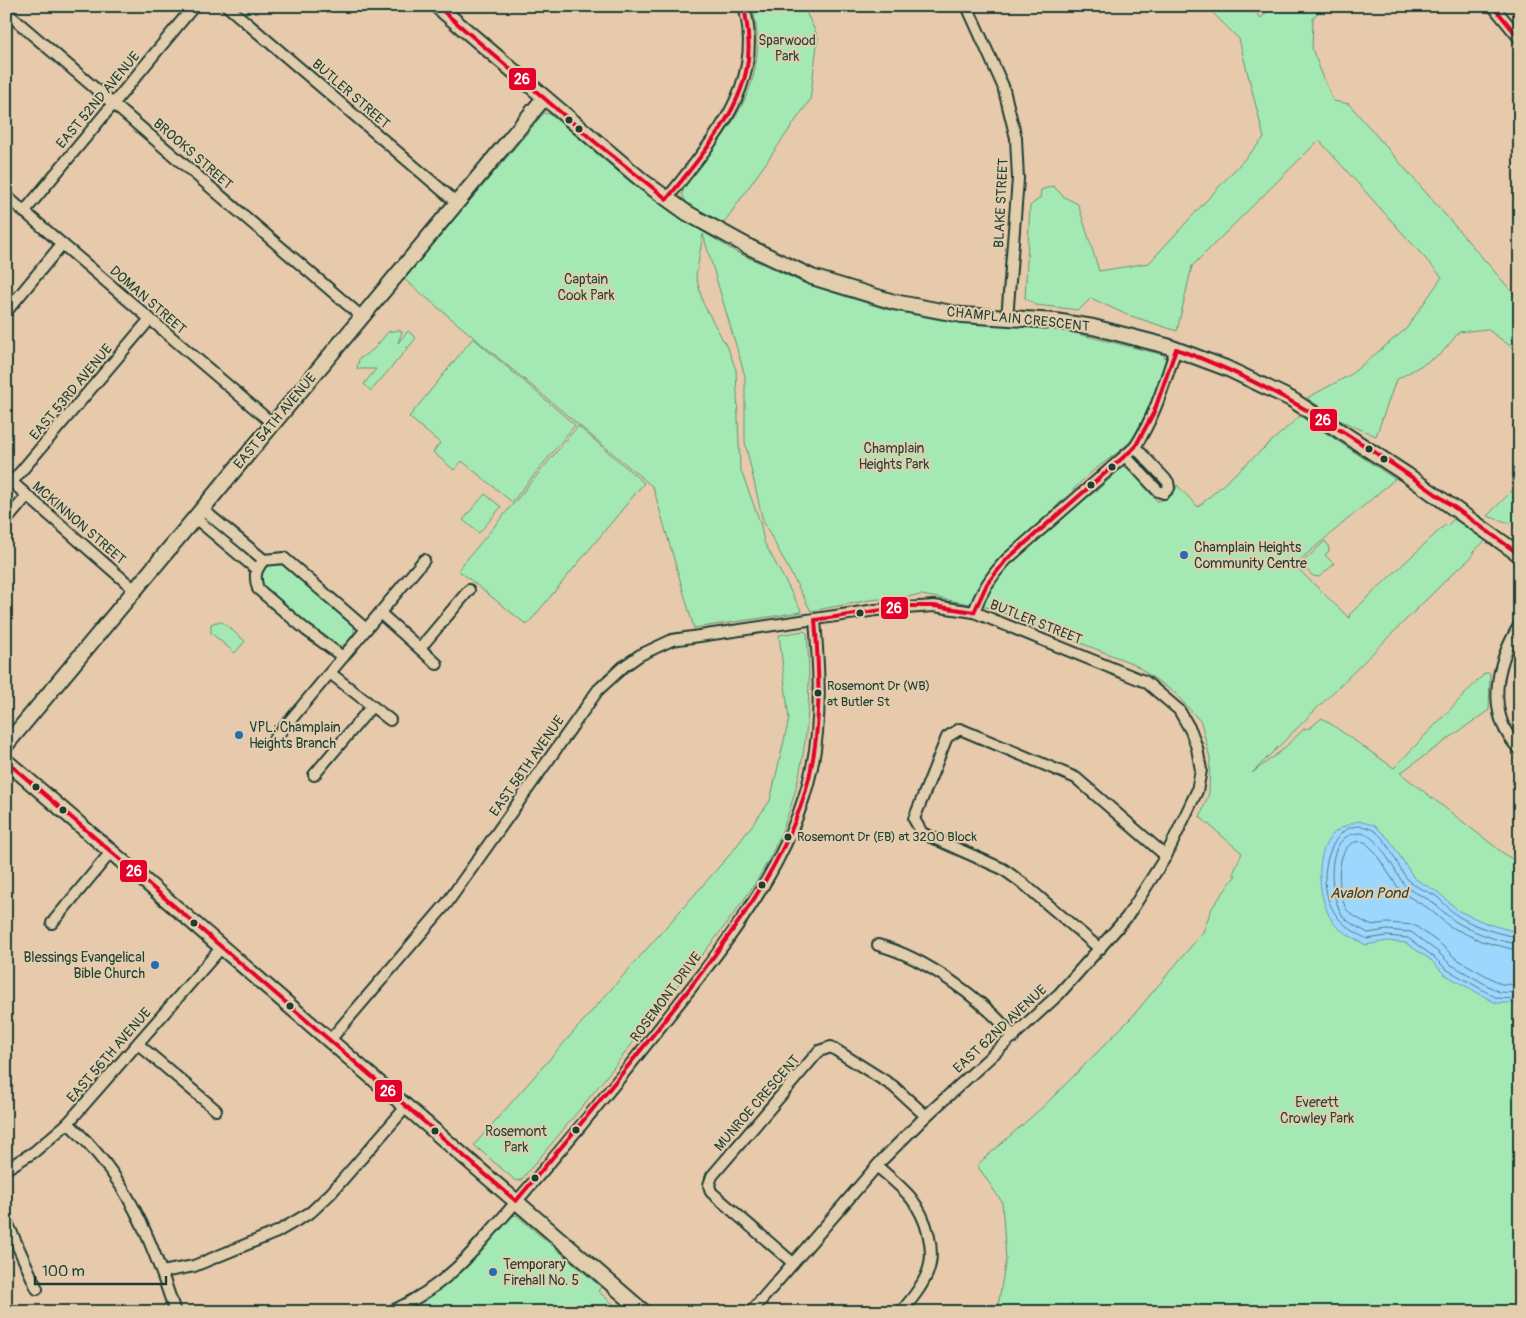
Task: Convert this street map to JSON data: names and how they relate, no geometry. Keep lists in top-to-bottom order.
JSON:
{
  "streets": {
    "street": [
      "BUTLER STREET",
      "EAST 52ND AVENUE",
      "BROOKS STREET",
      "BLAKE STREET",
      "DOMAN STREET",
      "CHAMPLAIN CRESCENT",
      "EAST 53RD AVENUE",
      "EAST 54TH AVENUE",
      "MCKINNON STREET",
      "EAST 58TH AVENUE",
      "ROSEMONT DRIVE",
      "EAST 62ND AVENUE",
      "EAST 56TH AVENUE",
      "MUNROE CRESCENT"
    ]
  },
  "crossings": [
    ["BUTLER STREET", "EAST 54TH AVENUE"],
    ["BUTLER STREET", "EAST 58TH AVENUE"],
    ["BUTLER STREET", "ROSEMONT DRIVE"],
    ["BUTLER STREET", "EAST 62ND AVENUE"],
    ["EAST 52ND AVENUE", "BROOKS STREET"],
    ["EAST 52ND AVENUE", "DOMAN STREET"],
    ["BROOKS STREET", "EAST 54TH AVENUE"],
    ["BLAKE STREET", "CHAMPLAIN CRESCENT"],
    ["DOMAN STREET", "EAST 53RD AVENUE"],
    ["DOMAN STREET", "EAST 54TH AVENUE"],
    ["CHAMPLAIN CRESCENT", "EAST 54TH AVENUE"],
    ["EAST 53RD AVENUE", "MCKINNON STREET"],
    ["EAST 54TH AVENUE", "MCKINNON STREET"],
    ["EAST 58TH AVENUE", "ROSEMONT DRIVE"],
    ["EAST 62ND AVENUE", "MUNROE CRESCENT"]
  ],
  "water": ["Avalon Pond"],
  "parks": [
    "Sparwood Park",
    "Captain Cook Park",
    "Champlain Heights Park",
    "Everett Crowley Park",
    "Rosemont Park"
  ],
  "places": [
    "Champlain Heights Community Centre",
    "Rosemont Dr (WB) at Butler St",
    "VPL: Champlain Heights Branch",
    "Rosemont Dr (EB) at 3200 Block",
    "Blessings Evangelical Bible Church",
    "Temporary Firehall No. 5"
  ],
  "lines": ["transit line 26"],
  "scale_bar": "100 m"
}
